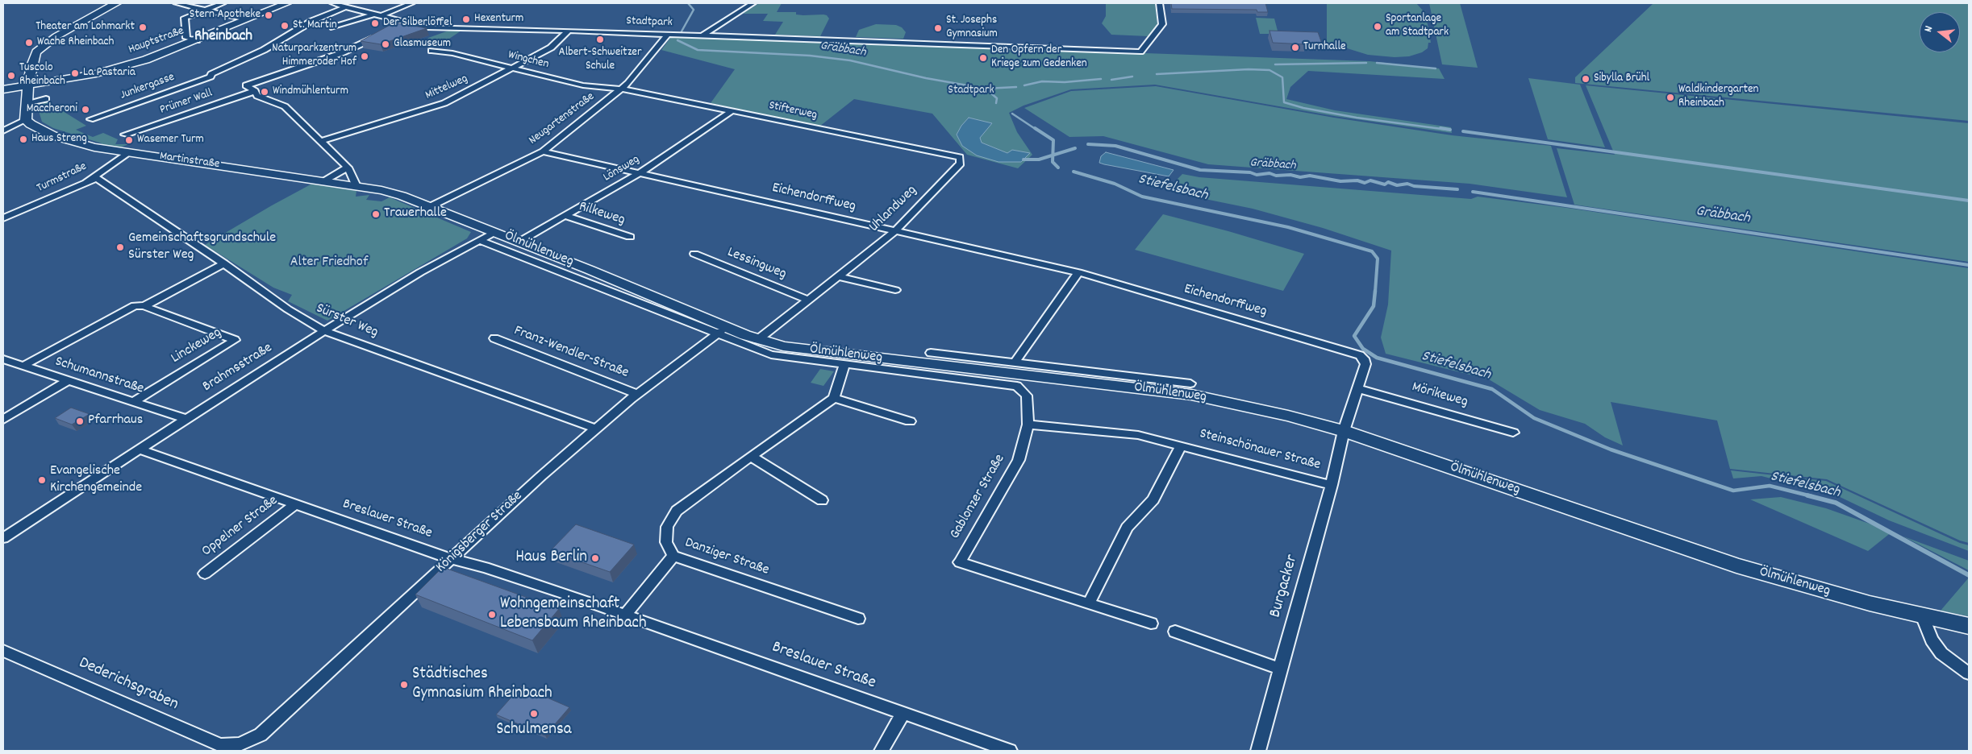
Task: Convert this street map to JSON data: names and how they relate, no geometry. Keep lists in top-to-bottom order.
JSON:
{
  "streets": {
    "main road": ["Hauptstraße", "Martinstraße", "Ölmühlenweg"],
    "street": [
      "Stadtpark",
      "Wingchen",
      "Junkergasse",
      "Mittelweg",
      "Prümer Wall",
      "Stifterweg",
      "Neugartenstraße",
      "Lönsweg",
      "Turmstraße",
      "Eichendorffweg",
      "Uhlandweg",
      "Rilkeweg",
      "Lessingweg",
      "Sürster Weg",
      "Linckeweg",
      "Franz-Wendler-Straße",
      "Brahmsstraße",
      "Schumannstraße",
      "Mörikeweg",
      "Steinschönauer Straße",
      "Gablonzer Straße",
      "Breslauer Straße",
      "Oppelner Straße",
      "Königsberger Straße",
      "Danziger Straße",
      "Burgacker",
      "Dederichsgraben"
    ]
  },
  "crossings": [
    ["Stadtpark", "Junkergasse"],
    ["Stadtpark", "Mittelweg"],
    ["Stadtpark", "Neugartenstraße"],
    ["Wingchen", "Mittelweg"],
    ["Wingchen", "Stifterweg"],
    ["Wingchen", "Neugartenstraße"],
    ["Stifterweg", "Neugartenstraße"],
    ["Stifterweg", "Lönsweg"],
    ["Stifterweg", "Uhlandweg"],
    ["Neugartenstraße", "Eichendorffweg"],
    ["Neugartenstraße", "Ölmühlenweg"],
    ["Martinstraße", "Turmstraße"],
    ["Martinstraße", "Ölmühlenweg"],
    ["Lönsweg", "Eichendorffweg"],
    ["Lönsweg", "Rilkeweg"],
    ["Lönsweg", "Ölmühlenweg"],
    ["Turmstraße", "Sürster Weg"],
    ["Eichendorffweg", "Uhlandweg"],
    ["Eichendorffweg", "Mörikeweg"],
    ["Uhlandweg", "Ölmühlenweg"],
    ["Uhlandweg", "Lessingweg"],
    ["Ölmühlenweg", "Brahmsstraße"],
    ["Ölmühlenweg", "Gablonzer Straße"],
    ["Ölmühlenweg", "Königsberger Straße"],
    ["Ölmühlenweg", "Burgacker"],
    ["Sürster Weg", "Brahmsstraße"],
    ["Sürster Weg", "Königsberger Straße"],
    ["Linckeweg", "Schumannstraße"],
    ["Franz-Wendler-Straße", "Königsberger Straße"],
    ["Brahmsstraße", "Schumannstraße"],
    ["Brahmsstraße", "Breslauer Straße"],
    ["Steinschönauer Straße", "Gablonzer Straße"],
    ["Steinschönauer Straße", "Burgacker"],
    ["Gablonzer Straße", "Königsberger Straße"],
    ["Breslauer Straße", "Oppelner Straße"],
    ["Breslauer Straße", "Königsberger Straße"],
    ["Königsberger Straße", "Dederichsgraben"]
  ],
  "districts": ["Rheinbach"],
  "water": ["Gräbbach", "Stiefelsbach"],
  "parks": ["Stadtpark", "Alter Friedhof"],
  "places": [
    "Stern Apotheke",
    "Hexenturm",
    "Der Silberlöffel",
    "St. Martin",
    "Sportanlage am Stadtpark",
    "Theater am Lohmarkt",
    "St. Josephs Gymnasium",
    "Albert-Schweitzer Schule",
    "Wache Rheinbach",
    "Glasmuseum",
    "Turnhalle",
    "Naturparkzentrum Himmeroder Hof",
    "Den Opfern der Kriege zum Gedenken",
    "La Pastaria",
    "Tuscolo Rheinbach",
    "Sibylla Brühl",
    "Windmühlenturm",
    "Waldkindergarten Rheinbach",
    "Maccheroni",
    "Haus Streng",
    "Wasemer Turm",
    "Trauerhalle",
    "Gemeinschaftsgrundschule Sürster Weg",
    "Pfarrhaus",
    "Evangelische Kirchengemeinde",
    "Haus Berlin",
    "Wohngemeinschaft Lebensbaum Rheinbach",
    "Städtisches Gymnasium Rheinbach",
    "Schulmensa"
  ],
  "north": "left"
}
